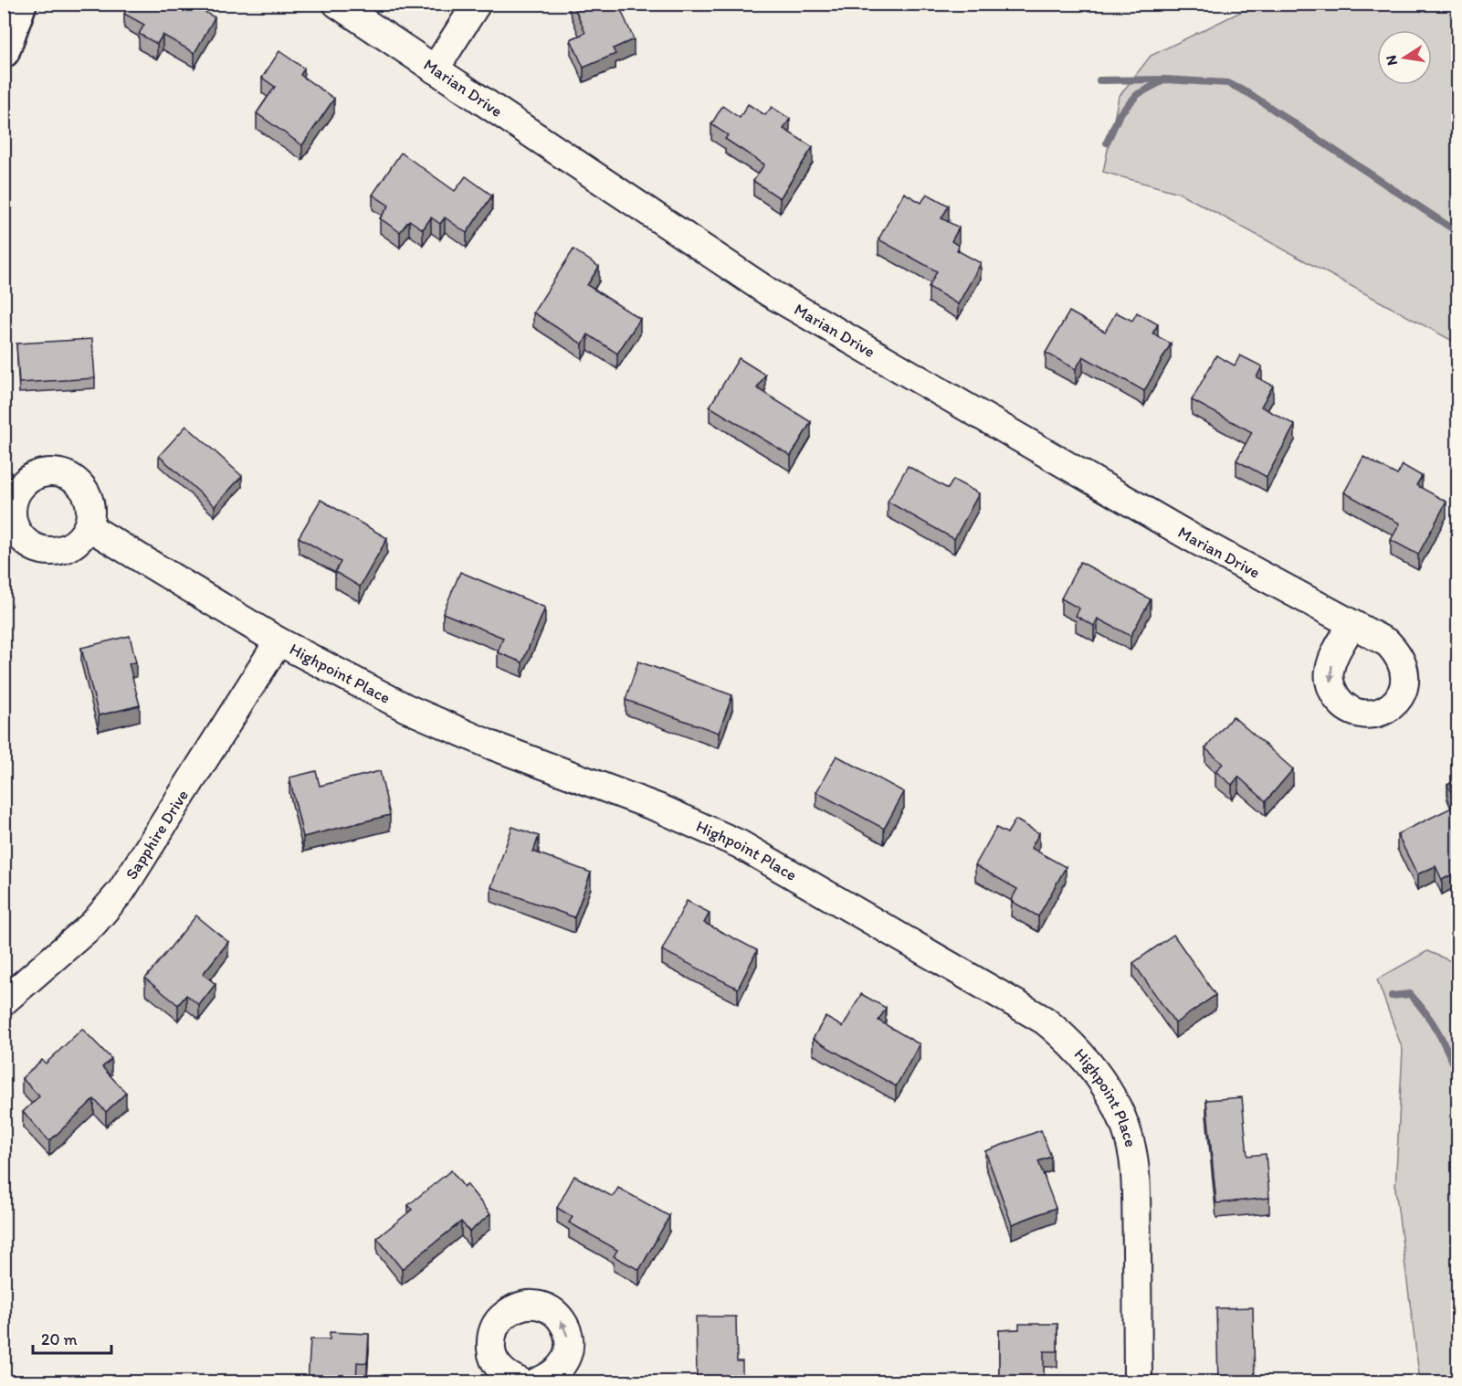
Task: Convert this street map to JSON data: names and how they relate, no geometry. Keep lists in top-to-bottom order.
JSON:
{
  "streets": {
    "street": ["Marian Drive", "Highpoint Place", "Sapphire Drive"]
  },
  "crossings": [
    ["Highpoint Place", "Sapphire Drive"]
  ],
  "scale_bar": "20 m",
  "north": "left"
}
